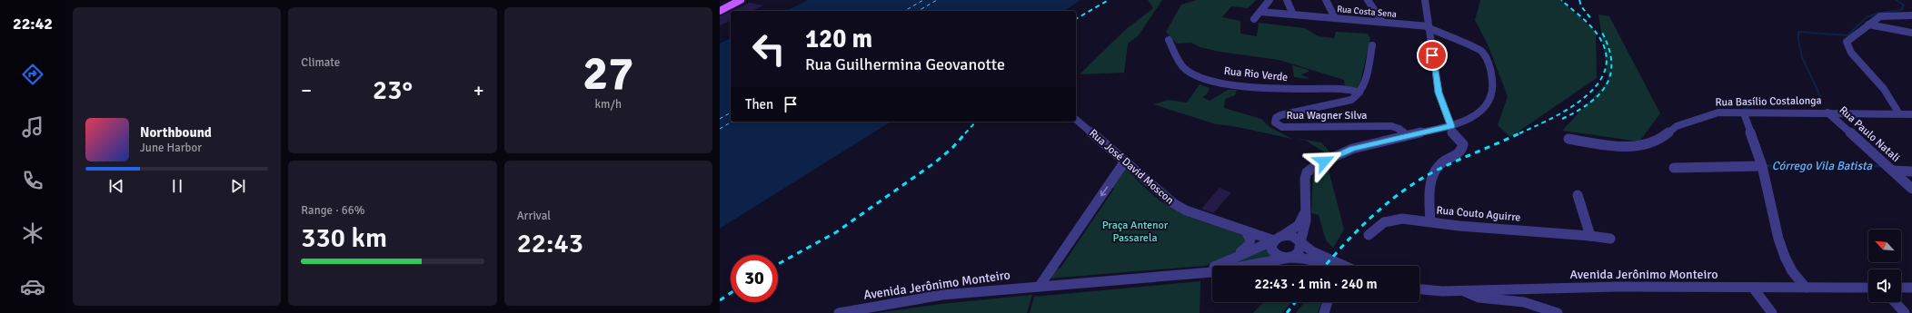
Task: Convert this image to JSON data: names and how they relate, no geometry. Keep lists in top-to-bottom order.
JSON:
{
  "streets": {
    "street": [
      "Rua Costa Sena",
      "Rua Rio Verde",
      "Rua Basílio Costalonga",
      "Rua Wagner Silva",
      "Rua Paulo Natali",
      "Rua José David Moscon",
      "Rua Couto Aguirre",
      "Avenida Jerônimo Monteiro"
    ]
  },
  "crossings": [
    ["Rua Costa Sena", "Rua Wagner Silva"],
    ["Rua Rio Verde", "Rua Wagner Silva"],
    ["Rua Basílio Costalonga", "Rua Paulo Natali"],
    ["Rua José David Moscon", "Avenida Jerônimo Monteiro"]
  ],
  "water": ["Córrego Vila Batista"],
  "parks": ["Praça Antenor Passarela"],
  "north": "top left",
  "page": {
    "tabs": "22:42",
    "tile": [
      "Climate",
      ["27", "km/h"],
      ["Range · 66%", "330 km"],
      ["Arrival", "22:43"]
    ],
    "turn": ["120 m", "Rua Guilhermina Geovanotte"],
    "heat": ["−", "23°", "+"],
    "then": "Then",
    "song": ["Northbound", "June Harbor"],
    "limit": "30",
    "trip": "22:43 · 1 min · 240 m"
  }
}
